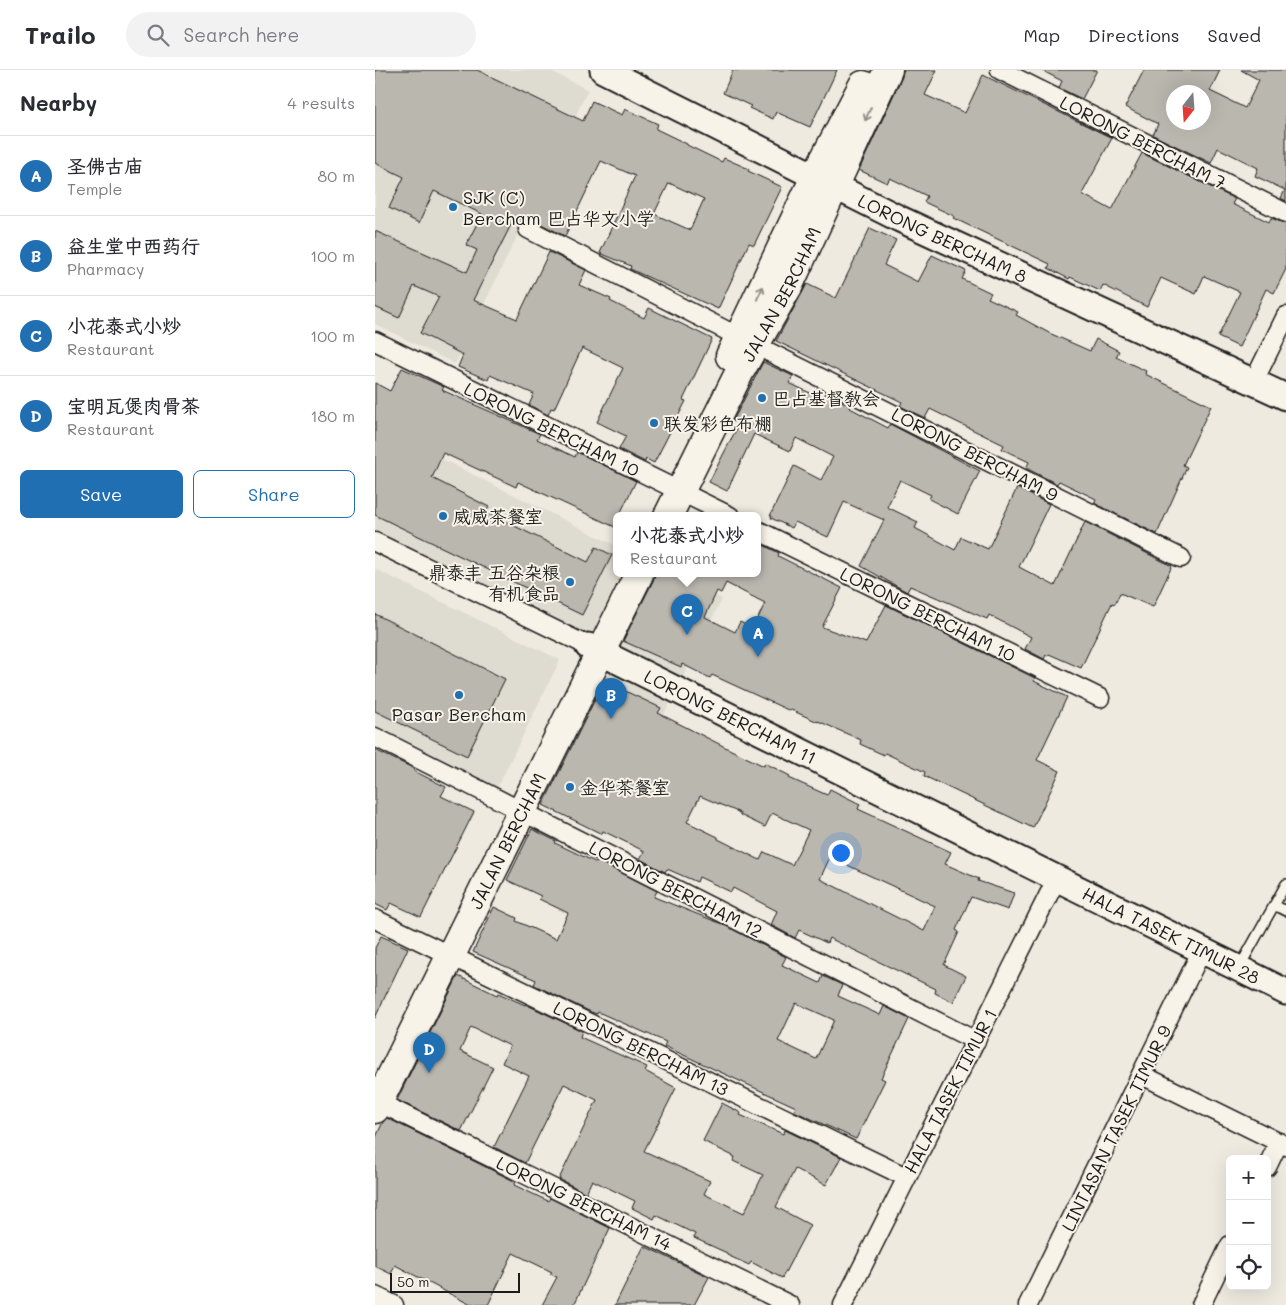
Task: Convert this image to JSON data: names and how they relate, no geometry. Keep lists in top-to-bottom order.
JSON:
{
  "streets": {
    "main road": ["JALAN BERCHAM"],
    "street": [
      "LORONG BERCHAM 7",
      "LORONG BERCHAM 8",
      "LORONG BERCHAM 10",
      "LORONG BERCHAM 9",
      "LORONG BERCHAM 11",
      "LORONG BERCHAM 12",
      "HALA TASEK TIMUR 28",
      "LORONG BERCHAM 13",
      "HALA TASEK TIMUR 1",
      "LINTASAN TASEK TIMUR 9",
      "LORONG BERCHAM 14"
    ]
  },
  "crossings": [
    ["LORONG BERCHAM 8", "JALAN BERCHAM"],
    ["JALAN BERCHAM", "LORONG BERCHAM 10"],
    ["JALAN BERCHAM", "LORONG BERCHAM 9"],
    ["JALAN BERCHAM", "LORONG BERCHAM 11"],
    ["JALAN BERCHAM", "LORONG BERCHAM 12"],
    ["JALAN BERCHAM", "LORONG BERCHAM 13"],
    ["JALAN BERCHAM", "LORONG BERCHAM 14"],
    ["LORONG BERCHAM 11", "HALA TASEK TIMUR 28"],
    ["LORONG BERCHAM 11", "HALA TASEK TIMUR 1"],
    ["LORONG BERCHAM 12", "HALA TASEK TIMUR 1"],
    ["HALA TASEK TIMUR 28", "HALA TASEK TIMUR 1"],
    ["HALA TASEK TIMUR 28", "LINTASAN TASEK TIMUR 9"],
    ["LORONG BERCHAM 13", "HALA TASEK TIMUR 1"]
  ],
  "places": [
    "SJK (C) Bercham 巴占华文小学",
    "巴占基督教会",
    "联发彩色布棚",
    "威威茶餐室",
    "鼎泰丰 五谷杂粮 有机食品",
    "Pasar Bercham",
    "金华茶餐室"
  ],
  "scale_bar": "50 m",
  "north": "bottom",
  "page": {
    "header": "Trailo",
    "search": "Search here",
    "nav": ["Map", "Directions", "Saved"],
    "heading": ["Nearby", "4 results"],
    "list": [
      {
        "mark": "A",
        "name": "圣佛古庙",
        "note": "Temple",
        "value": "80 m"
      },
      {
        "mark": "B",
        "name": "益生堂中西药行",
        "note": "Pharmacy",
        "value": "100 m"
      },
      {
        "mark": "C",
        "name": "小花泰式小炒",
        "note": "Restaurant",
        "value": "100 m"
      },
      {
        "mark": "D",
        "name": "宝明瓦煲肉骨茶",
        "note": "Restaurant",
        "value": "180 m"
      }
    ],
    "buttons": ["Save", "Share"],
    "popup": ["小花泰式小炒", "Restaurant"],
    "pins": [
      "C",
      "A",
      "B",
      "D"
    ],
    "map_buttons": ["+", "−"],
    "scale": "50 m"
  }
}
